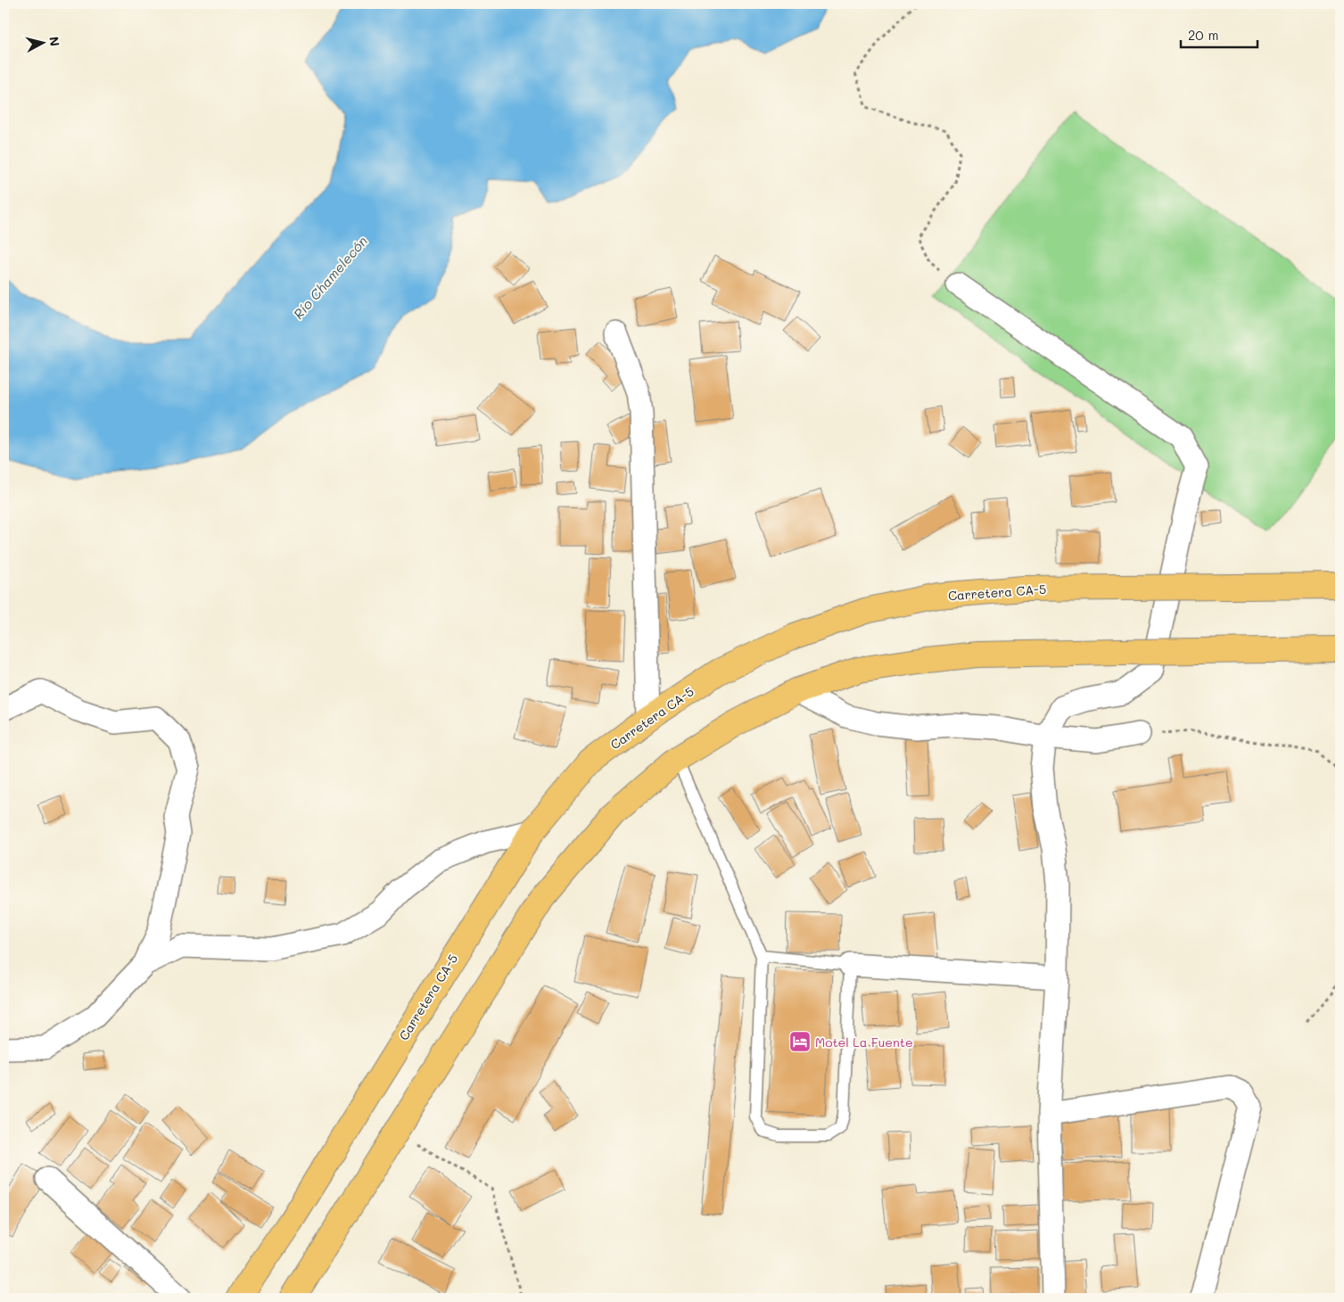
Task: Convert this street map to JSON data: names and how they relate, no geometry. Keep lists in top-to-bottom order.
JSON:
{
  "streets": {
    "highway": ["Carretera CA-5"]
  },
  "water": ["Río Chamelecón"],
  "places": {
    "hotel": ["Motel La Fuente"]
  },
  "scale_bar": "20 m",
  "north": "right"
}
